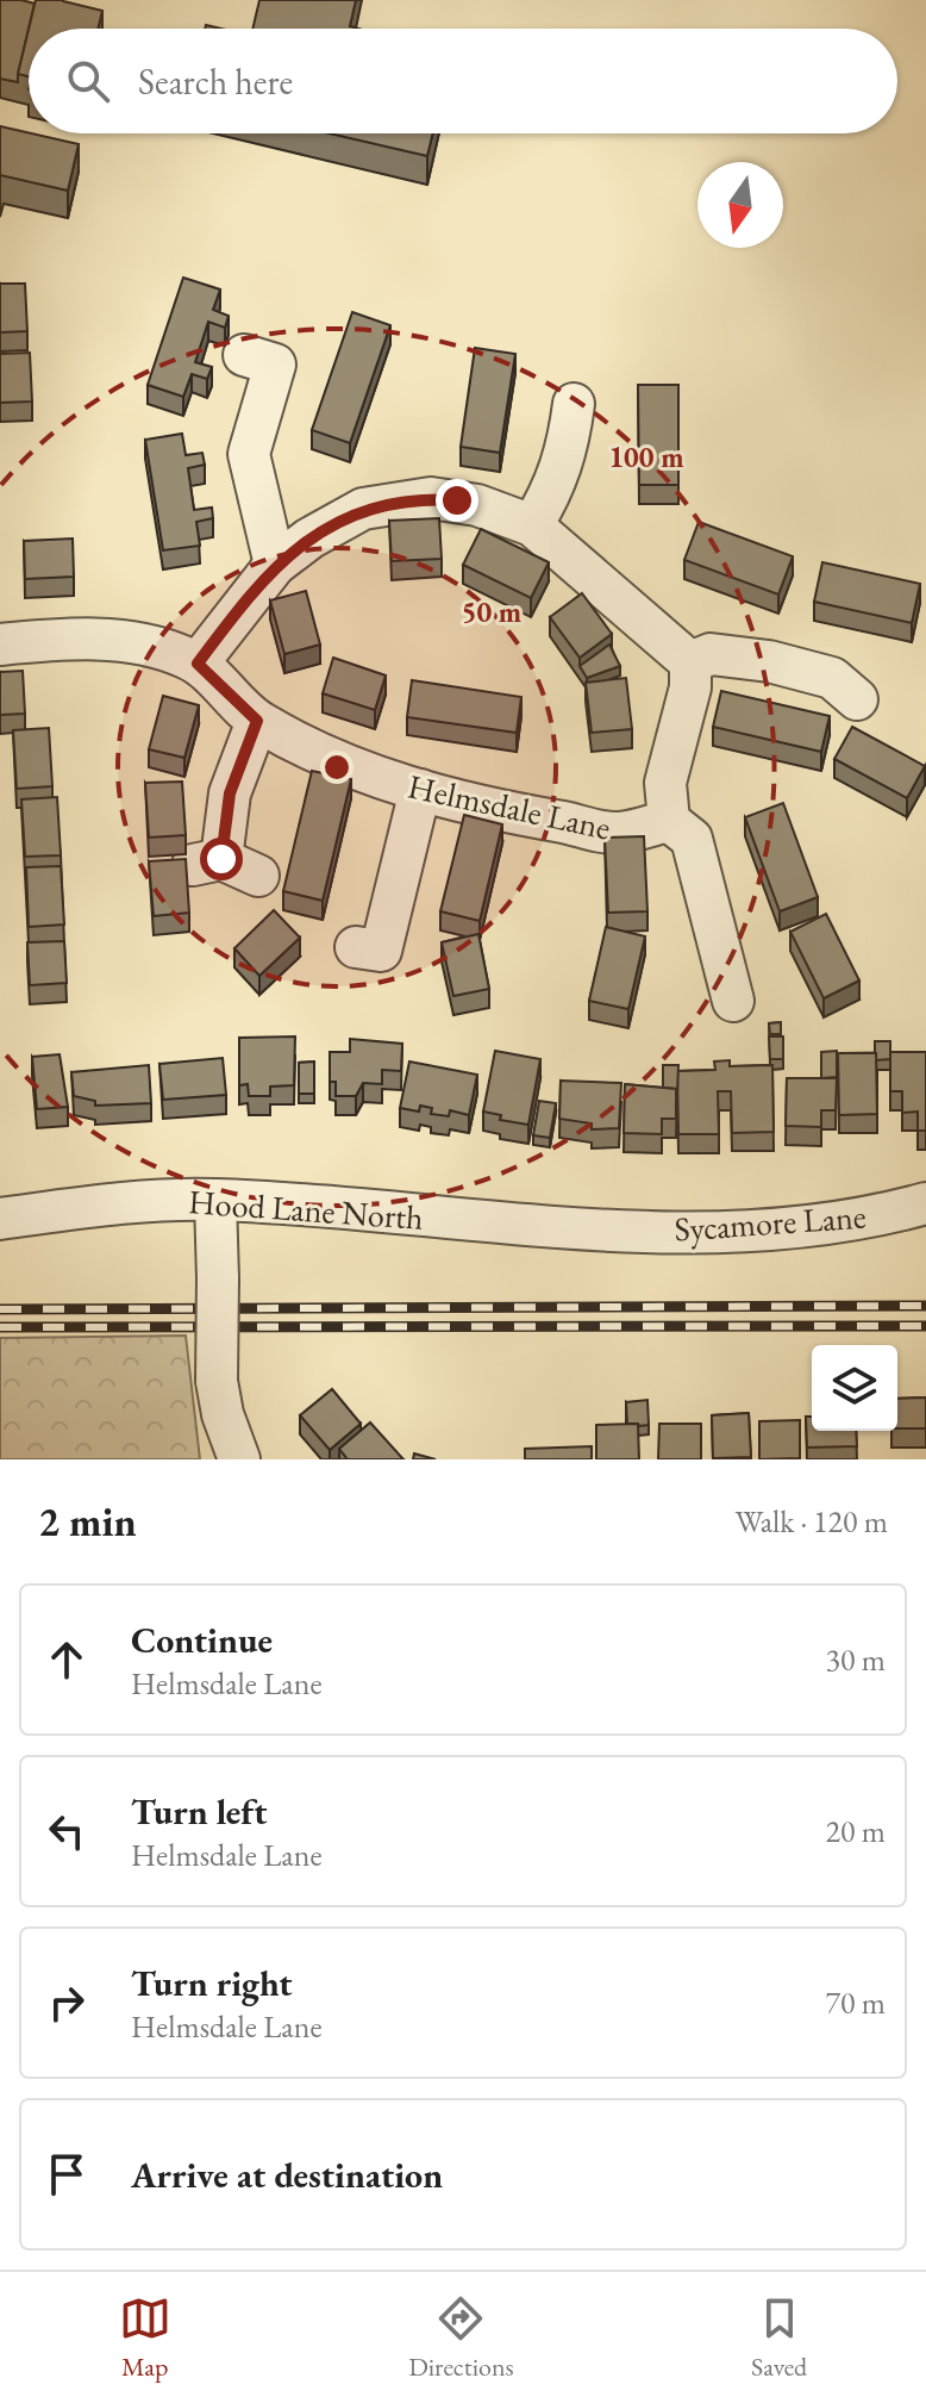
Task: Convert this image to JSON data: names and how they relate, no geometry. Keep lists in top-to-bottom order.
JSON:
{
  "streets": {
    "street": ["Helmsdale Lane", "Hood Lane North", "Sycamore Lane"]
  },
  "crossings": [
    ["Hood Lane North", "Sycamore Lane"]
  ],
  "north": "bottom",
  "page": {
    "search": "Search here",
    "heading": ["2 min", "Walk · 120 m"],
    "list": [
      ["Continue", "Helmsdale Lane", "30 m"],
      ["Turn left", "Helmsdale Lane", "20 m"],
      ["Turn right", "Helmsdale Lane", "70 m"],
      "Arrive at destination"
    ],
    "nav": ["Map", "Directions", "Saved"]
  },
  "rings": ["100 m", "50 m"]
}
